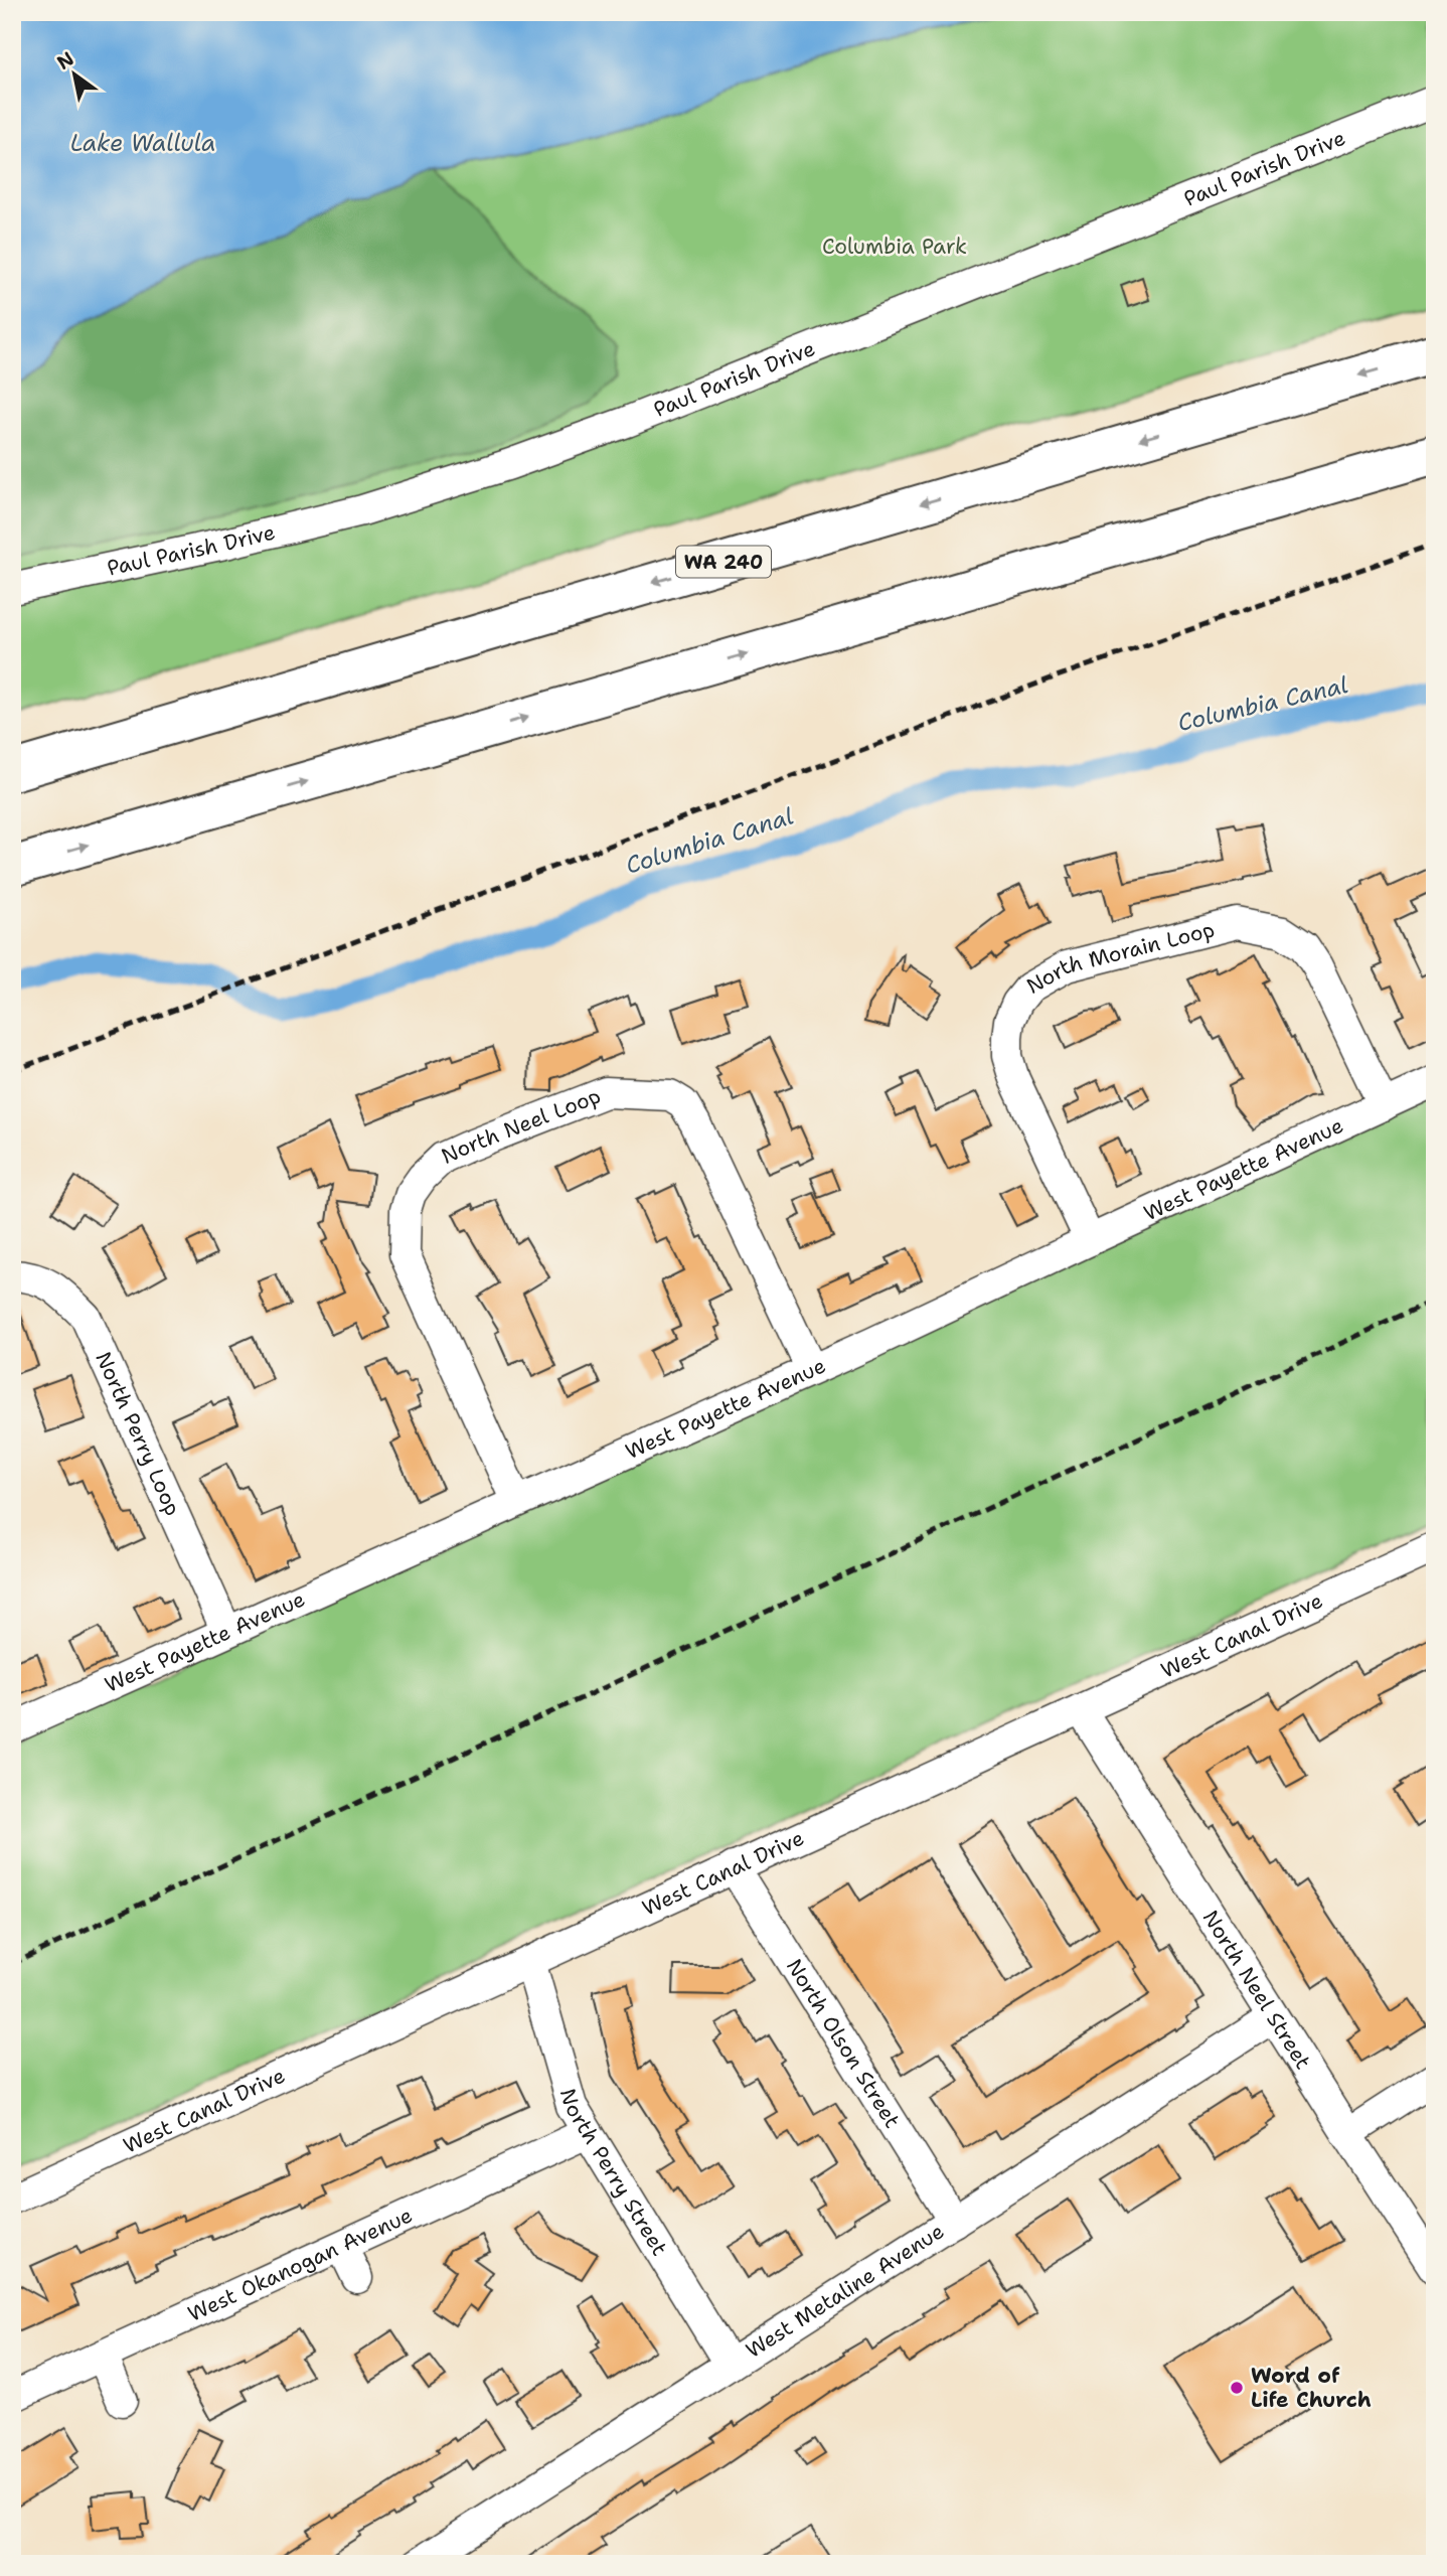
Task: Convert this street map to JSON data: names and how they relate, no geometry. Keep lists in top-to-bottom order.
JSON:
{
  "streets": {
    "highway": ["WA 240"],
    "street": [
      "Paul Parish Drive",
      "North Morain Loop",
      "North Neel Loop",
      "West Payette Avenue",
      "North Perry Loop",
      "West Canal Drive",
      "North Neel Street",
      "North Olson Street",
      "North Perry Street",
      "West Okanogan Avenue",
      "West Metaline Avenue"
    ]
  },
  "crossings": [
    ["North Morain Loop", "West Payette Avenue"],
    ["North Neel Loop", "West Payette Avenue"],
    ["West Payette Avenue", "North Perry Loop"],
    ["West Canal Drive", "North Neel Street"],
    ["West Canal Drive", "North Olson Street"],
    ["West Canal Drive", "North Perry Street"],
    ["North Neel Street", "West Metaline Avenue"],
    ["North Olson Street", "West Metaline Avenue"],
    ["North Perry Street", "West Okanogan Avenue"],
    ["North Perry Street", "West Metaline Avenue"]
  ],
  "water": ["Lake Wallula", "Columbia Canal"],
  "parks": ["Columbia Park"],
  "places": ["Word of Life Church"],
  "north": "top left"
}
